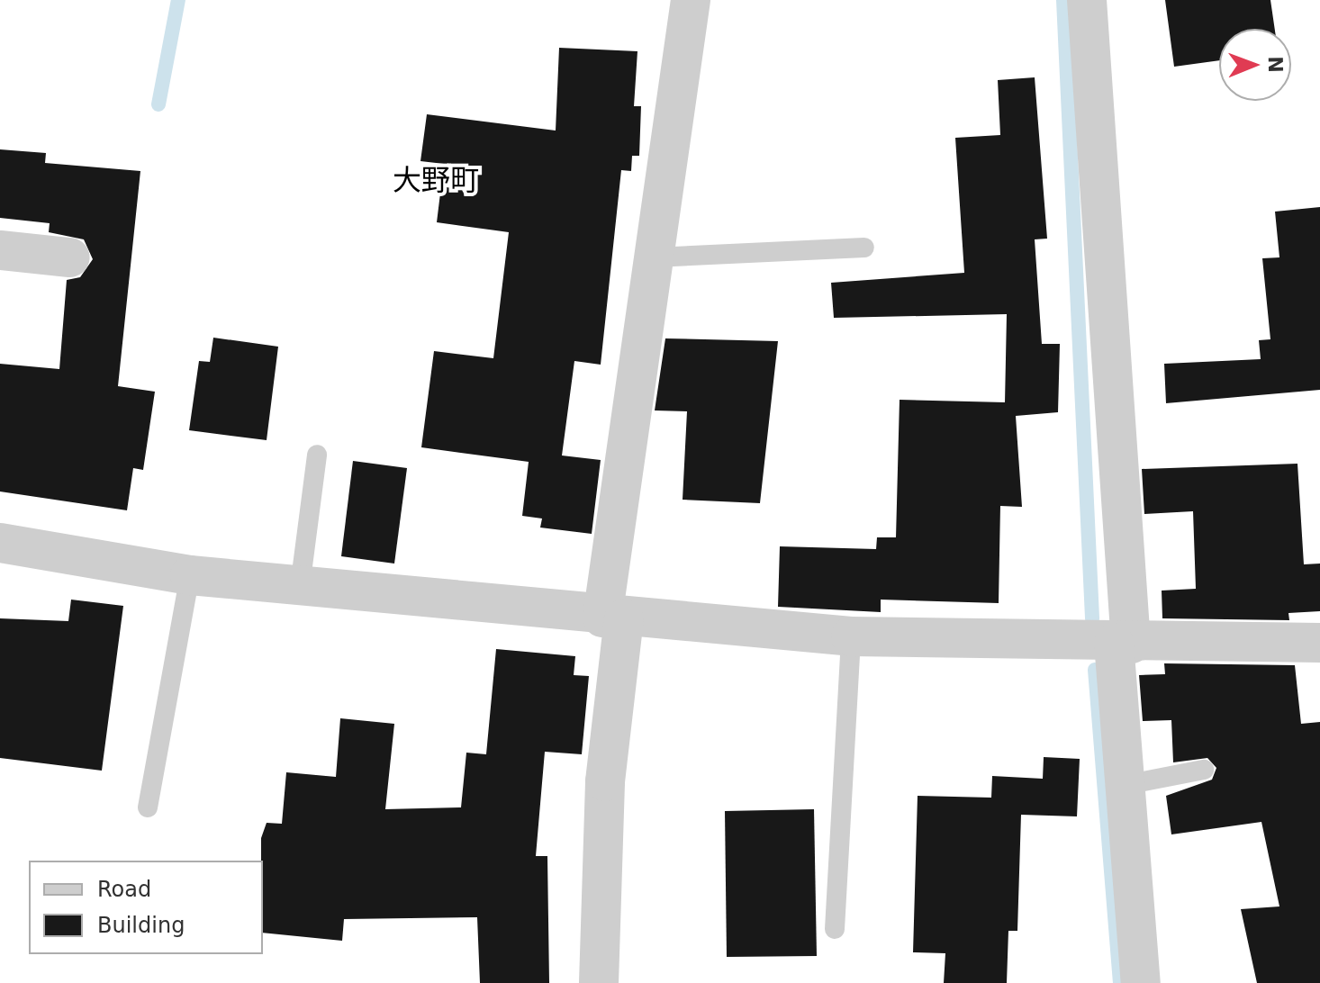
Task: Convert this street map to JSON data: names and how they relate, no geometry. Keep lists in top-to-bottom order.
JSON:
{
  "districts": ["大野町"],
  "legend": ["Road", "Building"],
  "north": "right"
}
